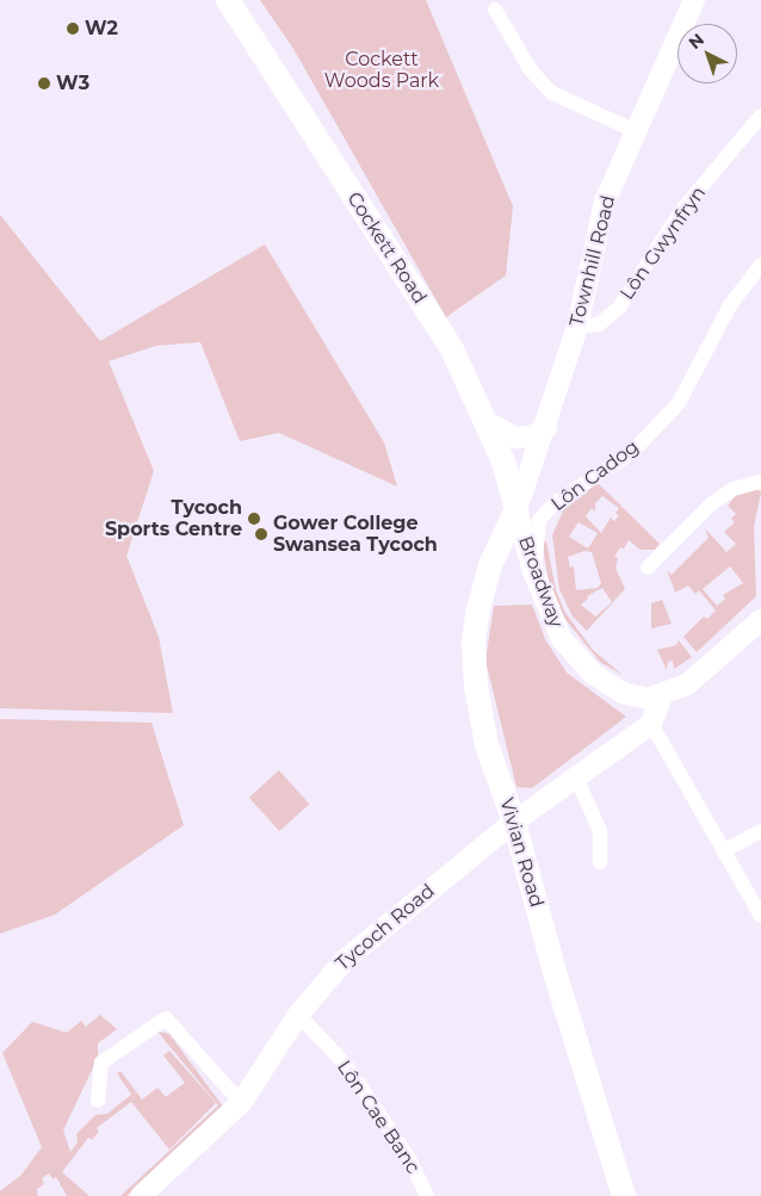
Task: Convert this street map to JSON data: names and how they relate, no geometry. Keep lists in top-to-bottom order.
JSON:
{
  "streets": {
    "main road": ["Cockett Road", "Vivian Road"],
    "street": [
      "Lôn Gwynfryn",
      "Townhill Road",
      "Lôn Cadog",
      "Broadway",
      "Tycoch Road",
      "Lôn Cae Banc"
    ]
  },
  "crossings": [
    ["Lôn Gwynfryn", "Townhill Road"],
    ["Cockett Road", "Townhill Road"],
    ["Cockett Road", "Broadway"],
    ["Cockett Road", "Vivian Road"],
    ["Townhill Road", "Broadway"],
    ["Townhill Road", "Vivian Road"],
    ["Lôn Cadog", "Broadway"],
    ["Broadway", "Vivian Road"],
    ["Vivian Road", "Tycoch Road"],
    ["Tycoch Road", "Lôn Cae Banc"]
  ],
  "parks": ["Cockett Woods Park"],
  "places": [
    "W2",
    "W3",
    "Tycoch Sports Centre",
    "Gower College Swansea Tycoch"
  ],
  "north": "top left"
}
